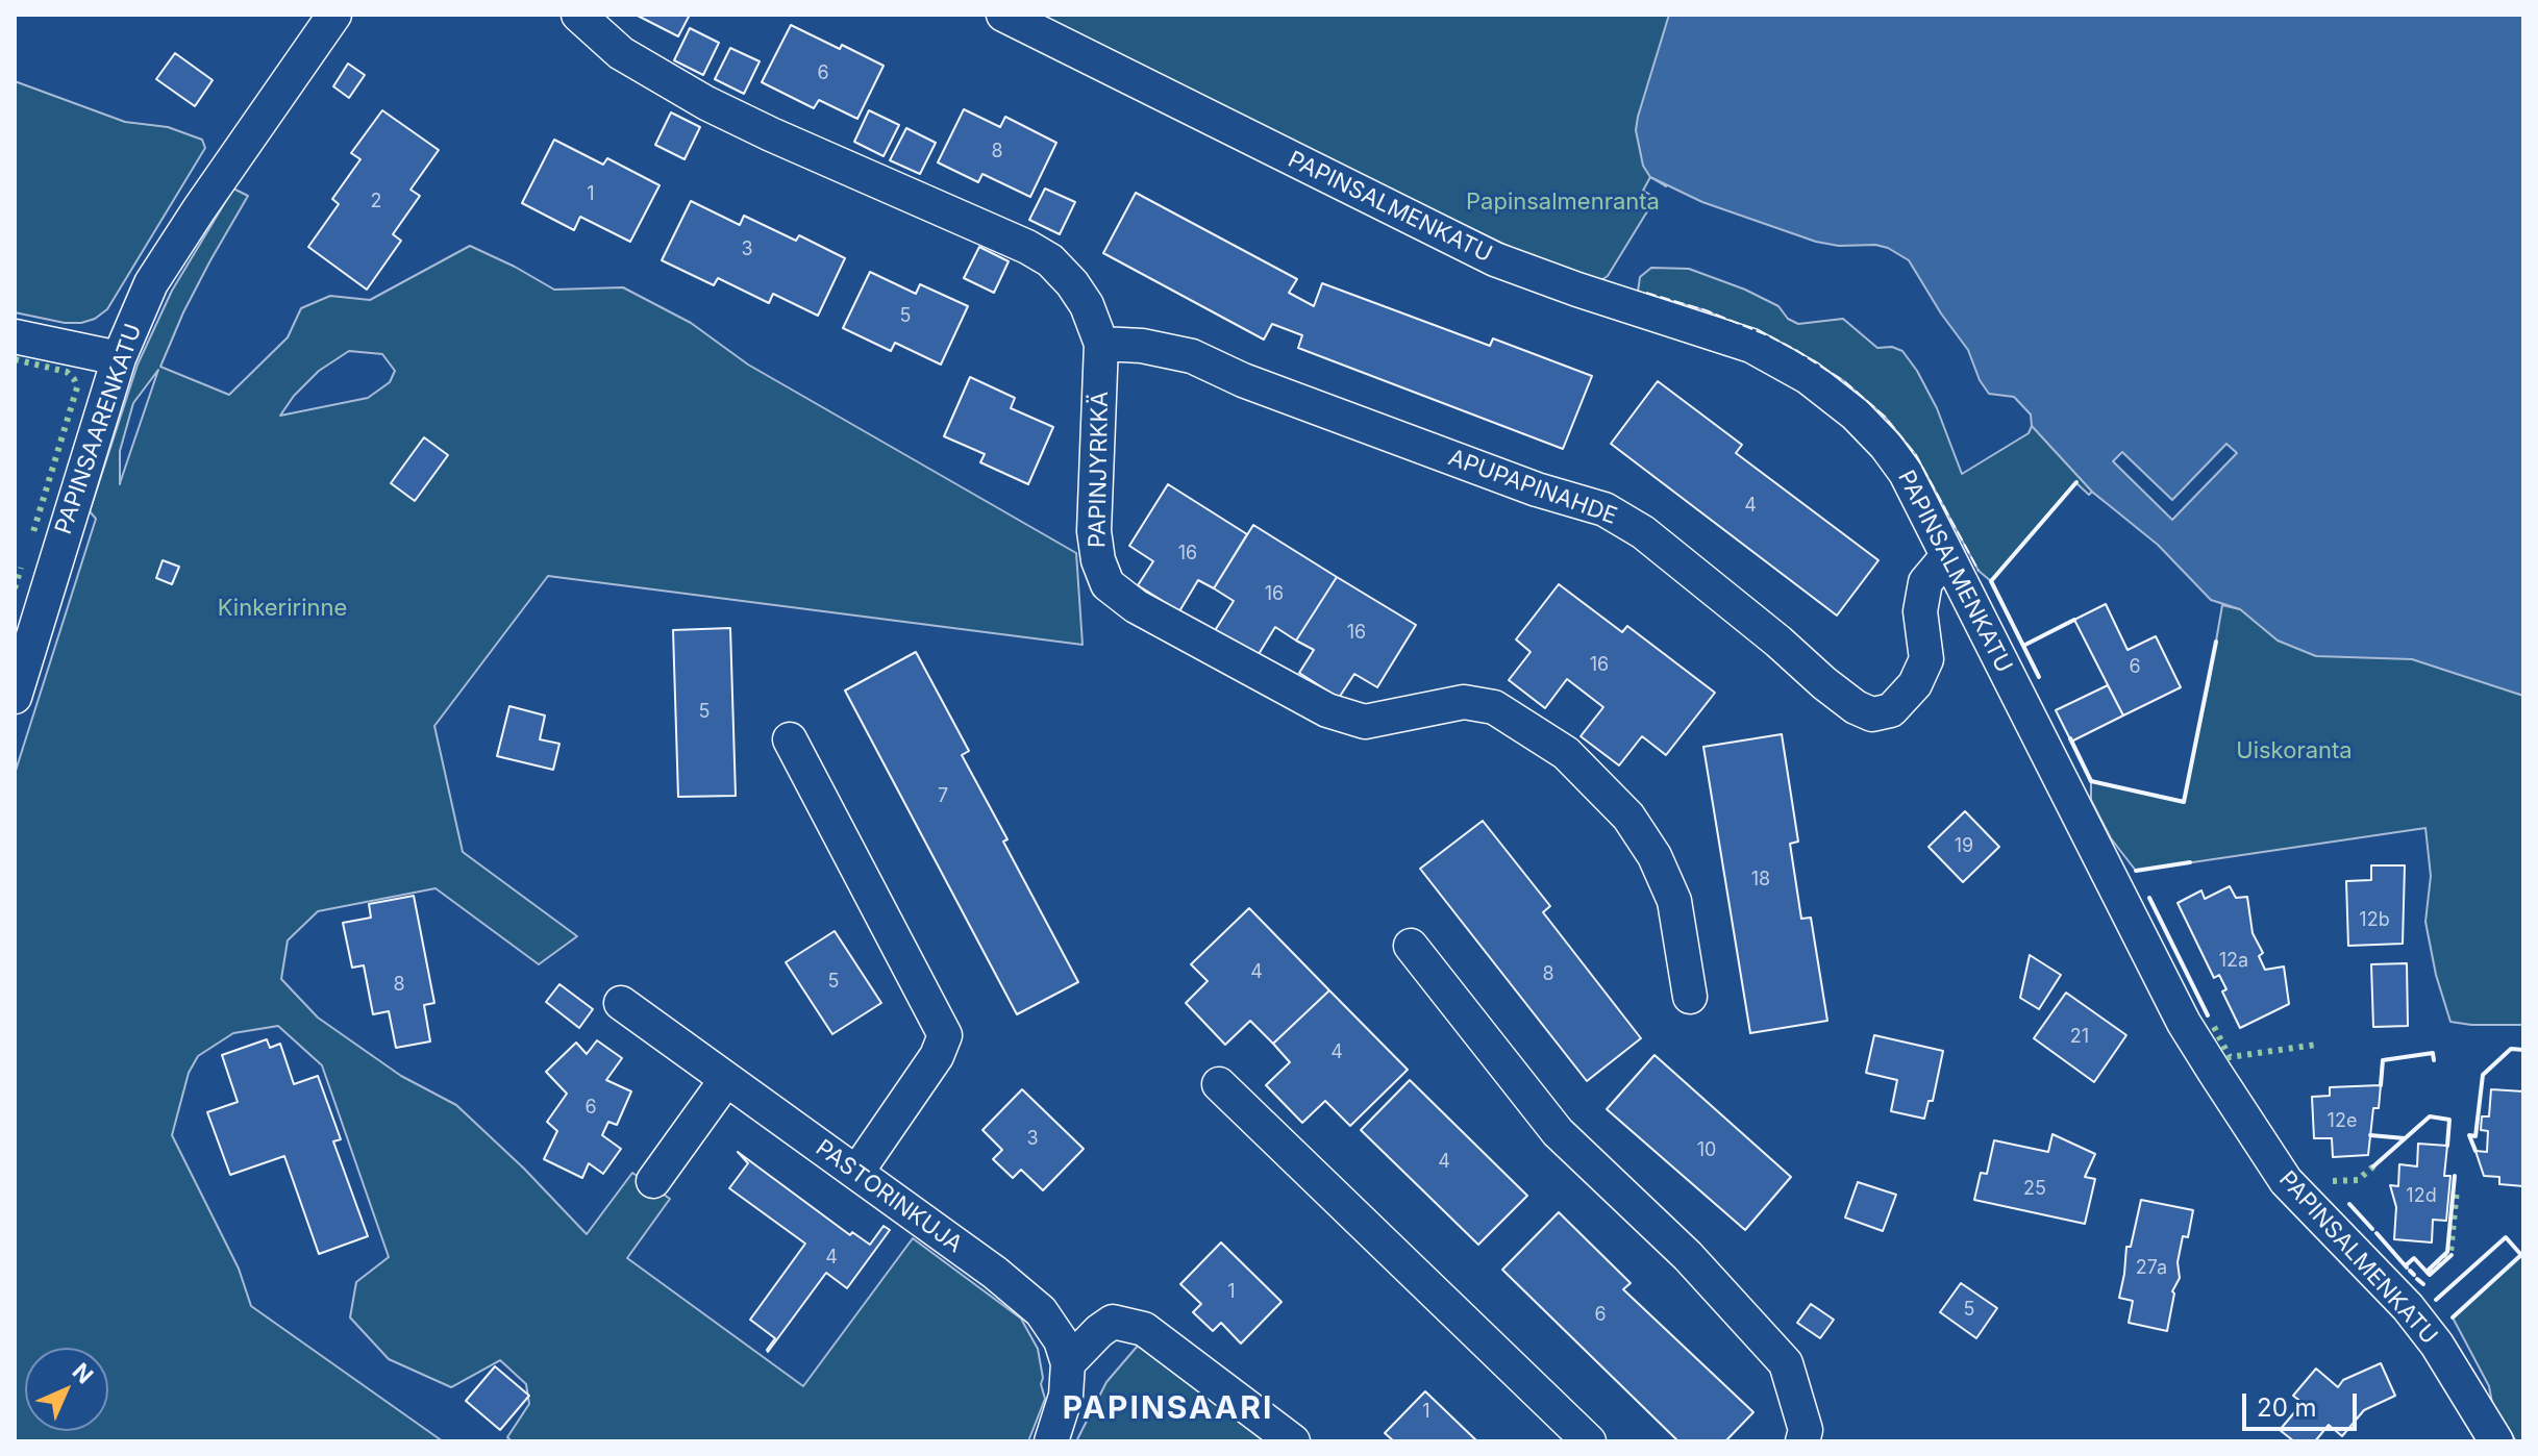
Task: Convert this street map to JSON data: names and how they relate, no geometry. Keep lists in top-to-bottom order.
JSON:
{
  "streets": {
    "street": [
      "PAPINSALMENKATU",
      "PAPINSAARENKATU",
      "PAPINJYRKKÄ",
      "APUPAPINAHDE",
      "PASTORINKUJA"
    ]
  },
  "crossings": [
    ["PAPINSALMENKATU", "APUPAPINAHDE"],
    ["PAPINJYRKKÄ", "APUPAPINAHDE"]
  ],
  "districts": ["PAPINSAARI"],
  "parks": ["Papinsalmenranta", "Kinkeririnne", "Uiskoranta"],
  "house_numbers": [
    "6",
    "8",
    "1",
    "2",
    "3",
    "5",
    "4",
    "16",
    "16",
    "16",
    "16",
    "6",
    "5",
    "7",
    "19",
    "18",
    "12b",
    "12a",
    "4",
    "8",
    "5",
    "8",
    "21",
    "4",
    "6",
    "12e",
    "3",
    "10",
    "4",
    "25",
    "12d",
    "4",
    "27a",
    "1",
    "5",
    "6",
    "1"
  ],
  "scale_bar": "20 m",
  "north": "top right"
}
